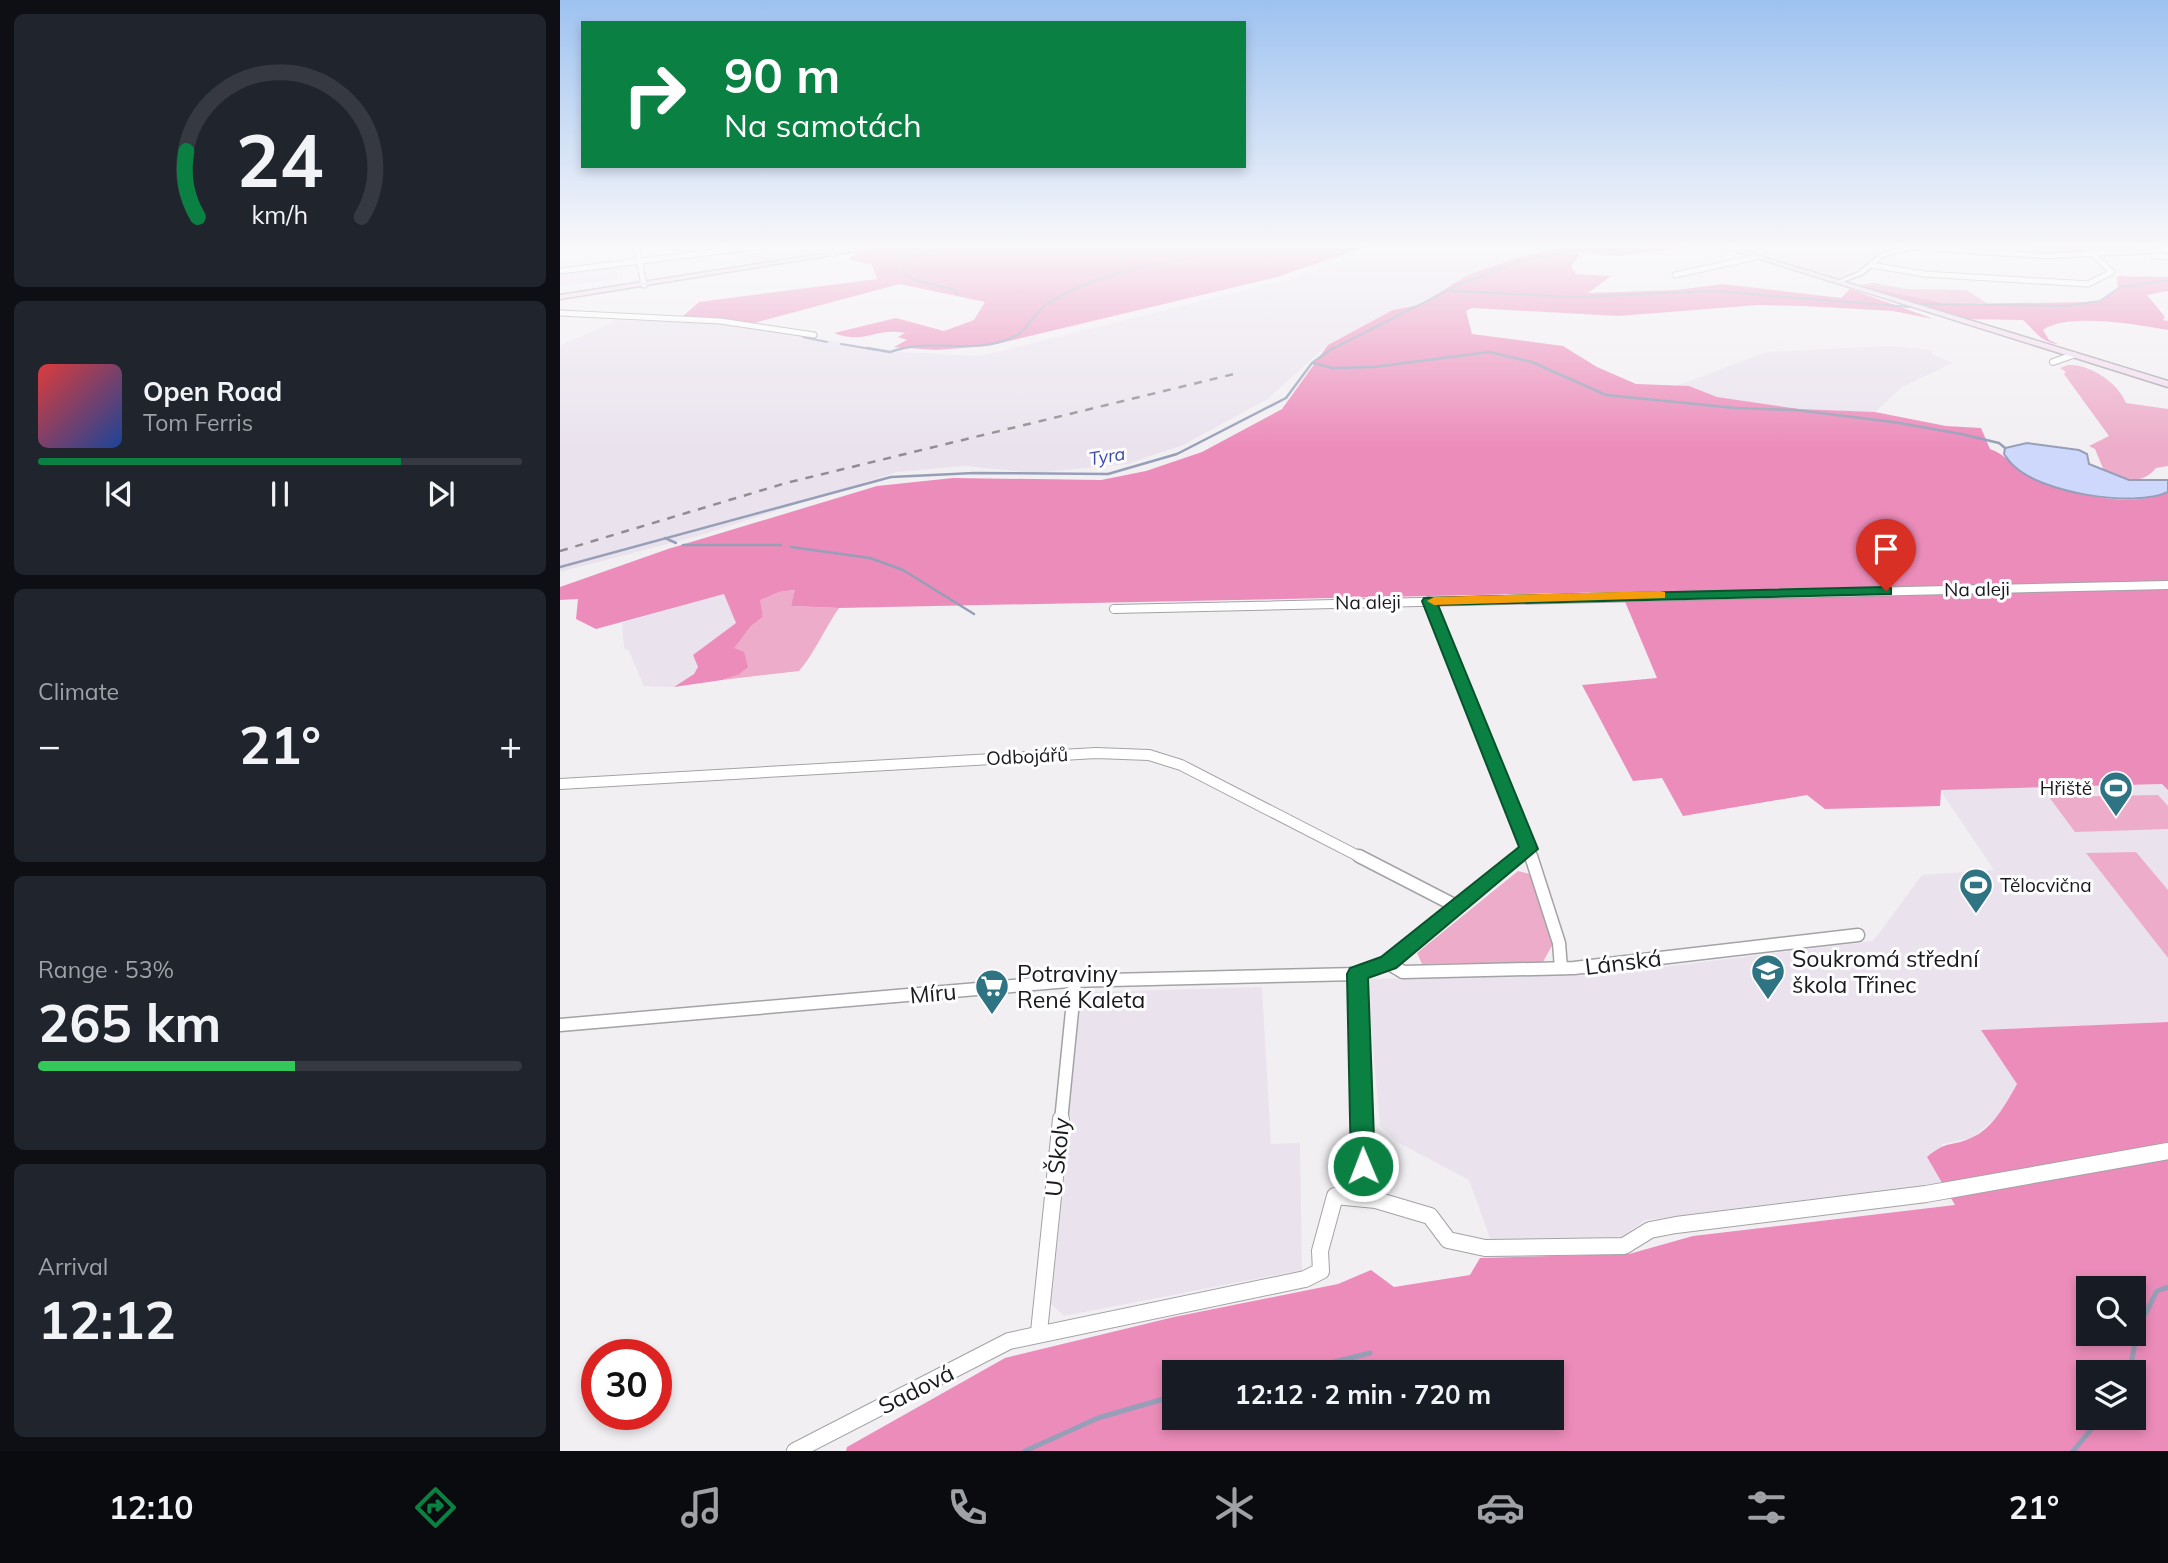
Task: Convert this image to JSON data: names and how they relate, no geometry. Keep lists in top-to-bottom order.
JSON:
{
  "streets": {
    "street": [
      "Na aleji",
      "Odbojářů",
      "Lánská",
      "Míru",
      "U Školy",
      "Sadová"
    ]
  },
  "crossings": [
    ["Odbojářů", "Míru"],
    ["Lánská", "Míru"],
    ["Míru", "U Školy"],
    ["U Školy", "Sadová"]
  ],
  "water": ["Tyra"],
  "places": {
    "sports": ["Hřiště", "Tělocvična"],
    "school or university": ["Soukromá střední škola Třinec"],
    "supermarket": ["Potraviny René Kaleta"]
  },
  "page": {
    "turn": ["90 m", "Na samotách"],
    "song": ["Open Road", "Tom Ferris"],
    "tile": [
      "Climate",
      ["Range · 53%", "265 km"],
      ["Arrival", "12:12"]
    ],
    "heat": ["−", "21°", "+"],
    "limit": "30",
    "trip": "12:12 · 2 min · 720 m",
    "tabs": ["12:10", "21°"],
    "gauge": ["24", "km/h"]
  }
}
